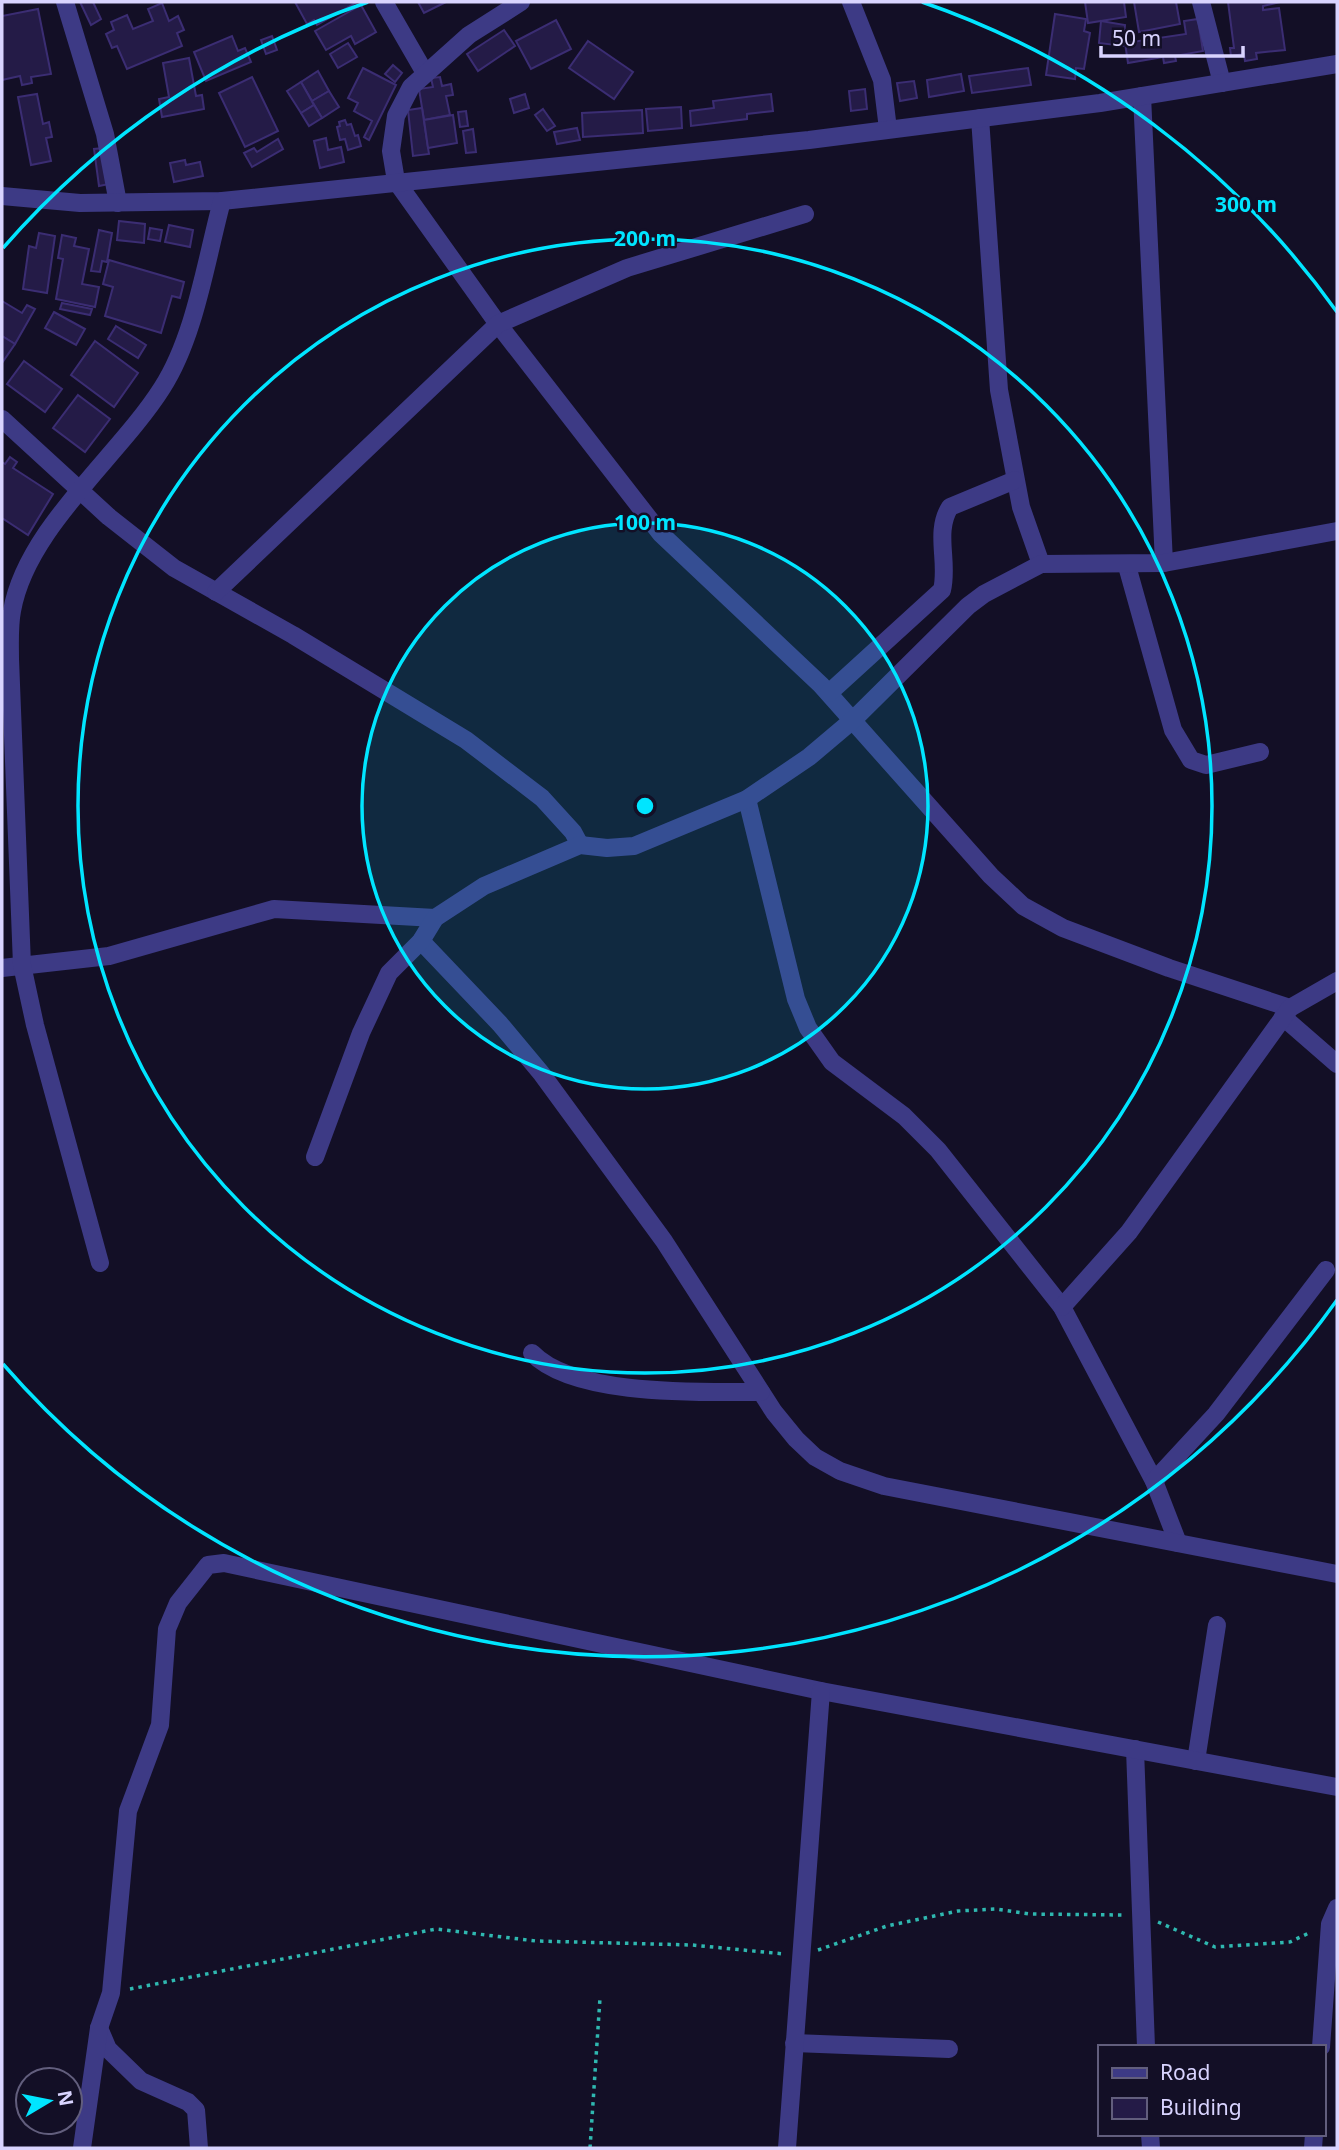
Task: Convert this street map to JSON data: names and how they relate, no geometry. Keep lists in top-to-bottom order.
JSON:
{
  "legend": ["Road", "Building"],
  "scale_bar": "50 m",
  "north": "right",
  "rings": ["300 m", "200 m", "100 m"]
}
